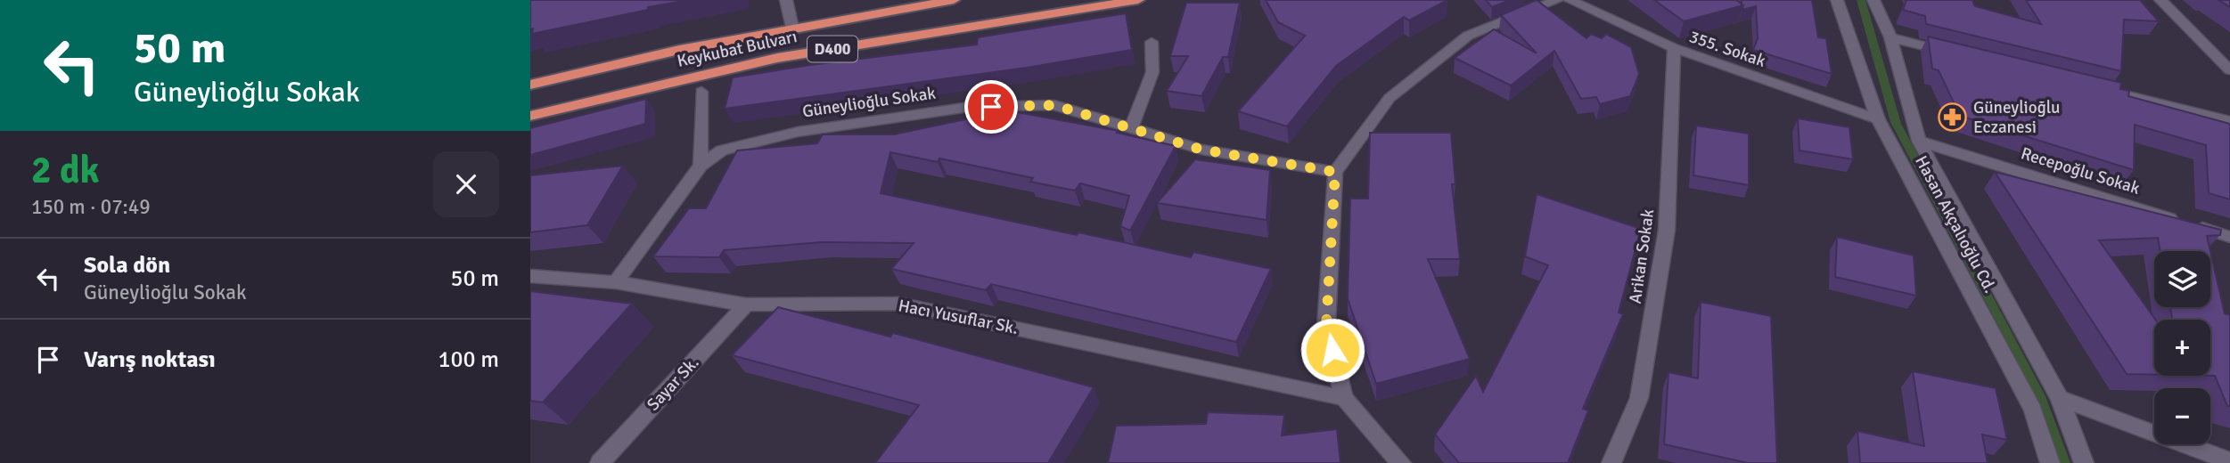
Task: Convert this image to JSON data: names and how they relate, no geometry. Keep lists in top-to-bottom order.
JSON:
{
  "streets": {
    "highway": ["Keykubat Bulvarı", "D400"],
    "street": [
      "355. Sokak",
      "Güneylioğlu Sokak",
      "Recepoğlu Sokak",
      "Hasan Akçalıoğlu Cd.",
      "Arikan Sokak",
      "Hacı Yusuflar Sk.",
      "Sayar Sk."
    ]
  },
  "crossings": [
    ["355. Sokak", "Hasan Akçalıoğlu Cd."],
    ["355. Sokak", "Arikan Sokak"],
    ["Güneylioğlu Sokak", "Hacı Yusuflar Sk."],
    ["Recepoğlu Sokak", "Hasan Akçalıoğlu Cd."],
    ["Hacı Yusuflar Sk.", "Sayar Sk."]
  ],
  "places": {
    "pharmacy": ["Güneylioğlu Eczanesi"]
  },
  "page": {
    "turn": ["50 m", "Güneylioğlu Sokak"],
    "heading": ["2 dk", "150 m · 07:49"],
    "list": [
      {
        "name": "Sola dön",
        "note": "Güneylioğlu Sokak",
        "value": "50 m"
      },
      {
        "name": "Varış noktası",
        "value": "100 m"
      }
    ],
    "map_buttons": ["+", "−"]
  }
}
